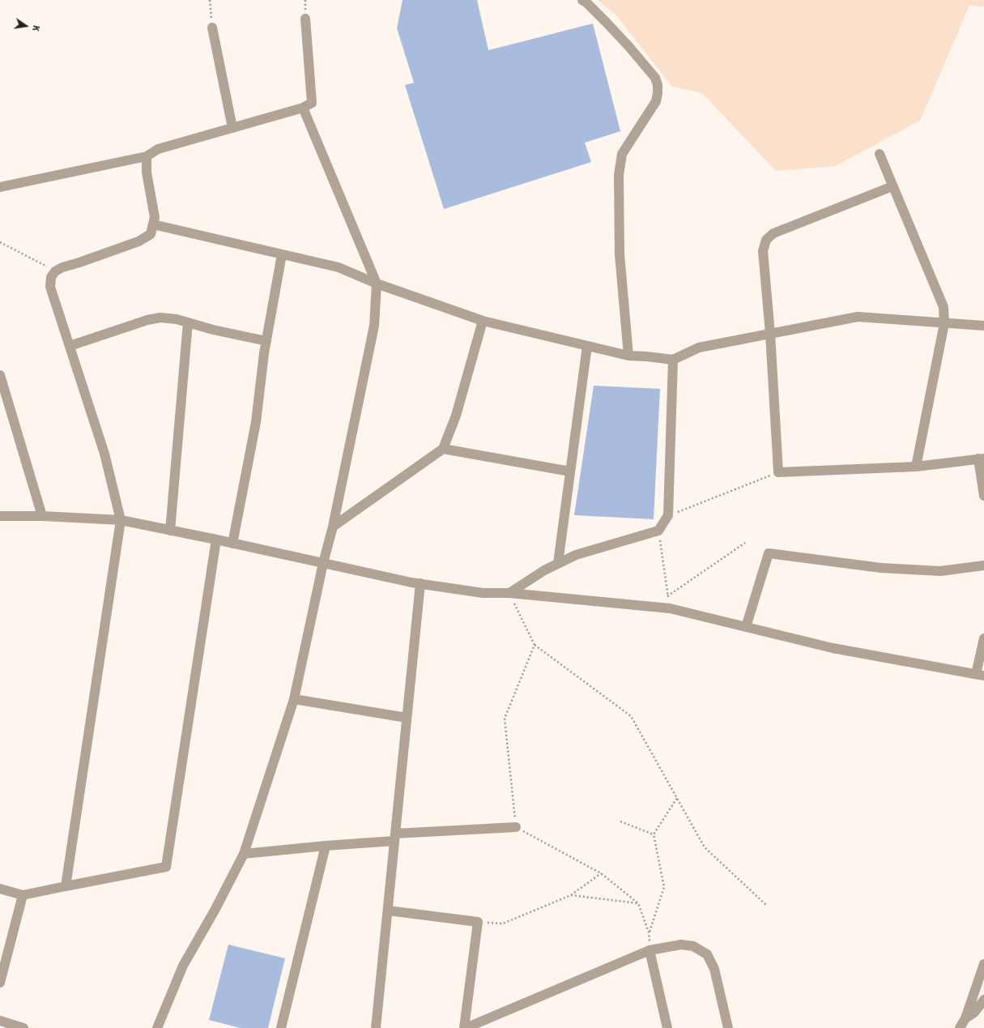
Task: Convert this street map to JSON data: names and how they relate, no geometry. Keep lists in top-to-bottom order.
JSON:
{
  "north": "right"
}
